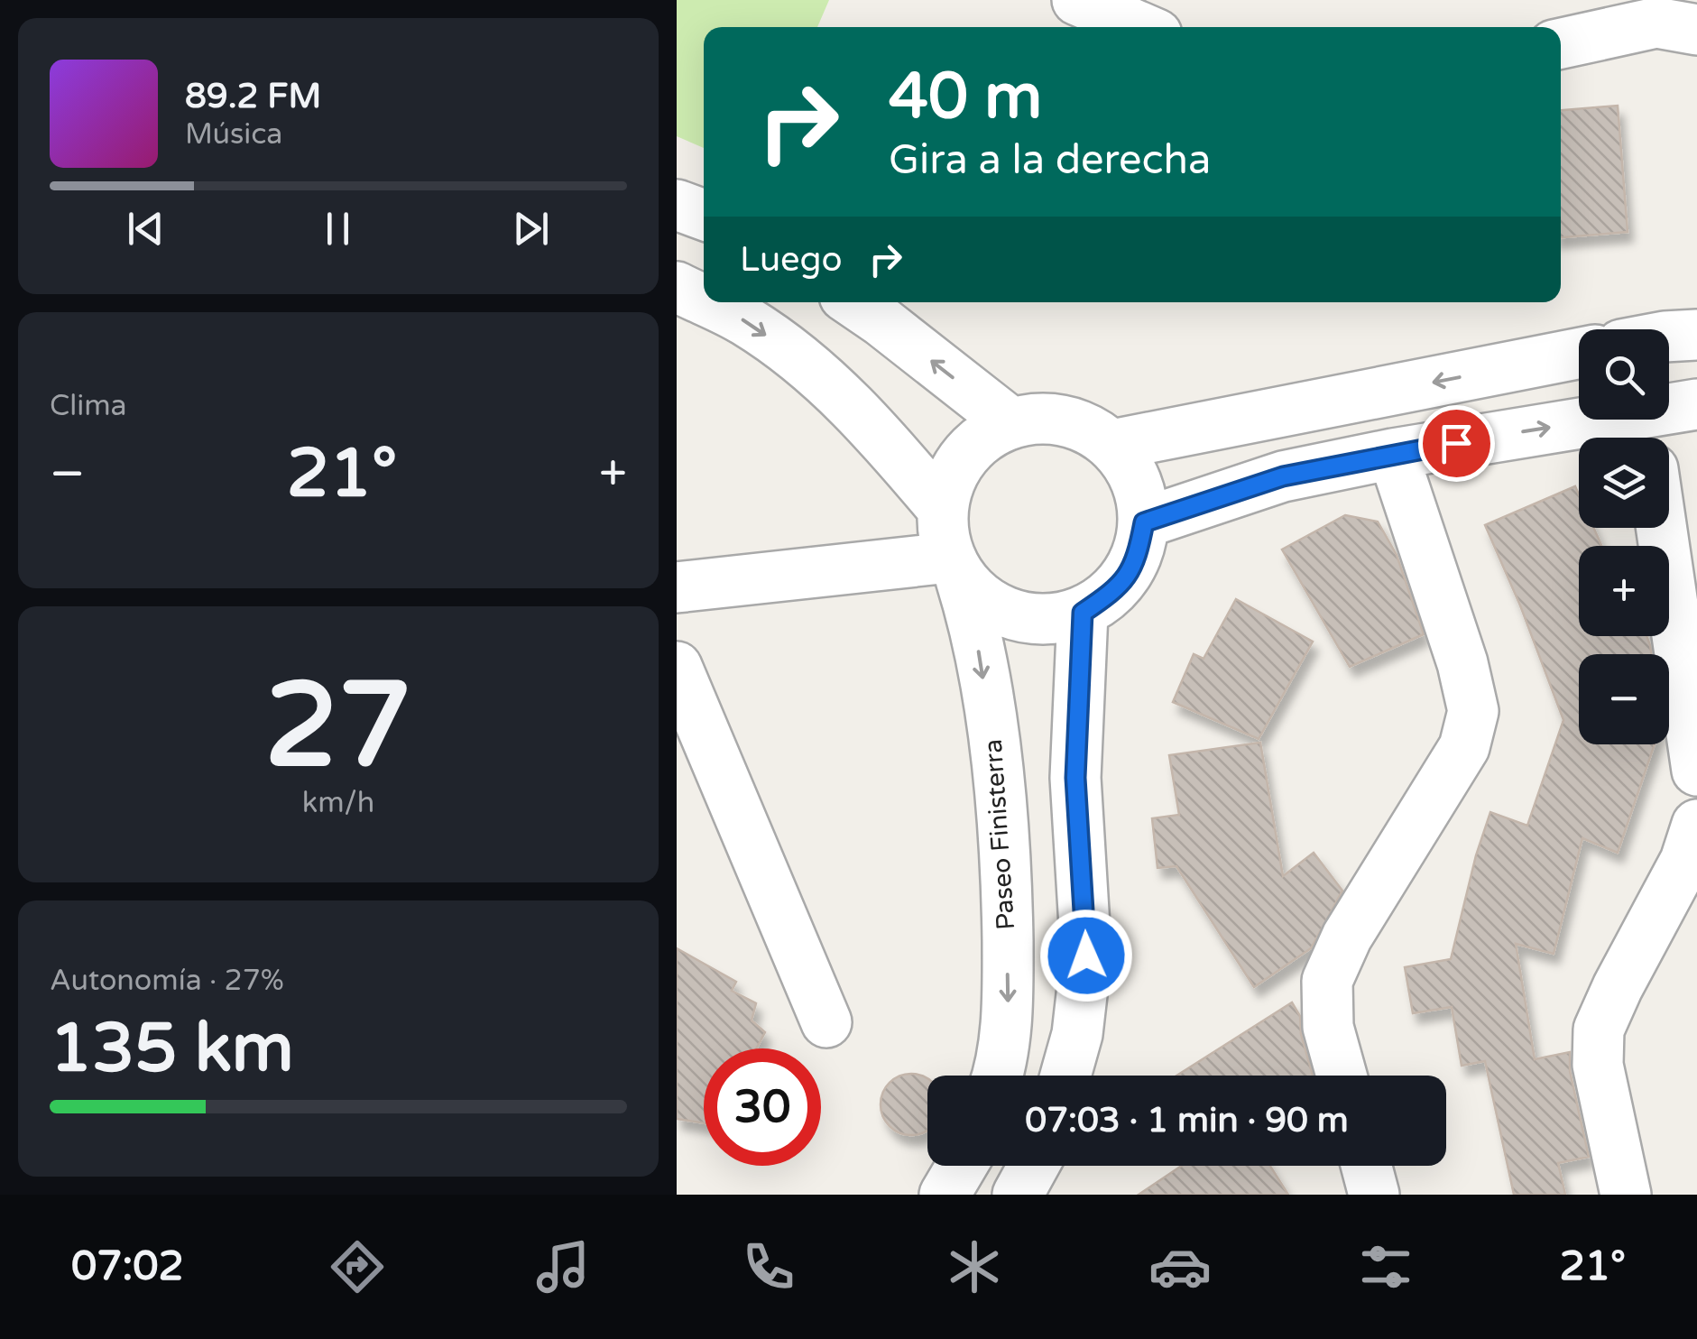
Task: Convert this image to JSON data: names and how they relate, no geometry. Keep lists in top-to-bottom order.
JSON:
{
  "streets": {
    "street": ["Paseo Finisterra"]
  },
  "page": {
    "turn": ["40 m", "Gira a la derecha"],
    "song": ["89.2 FM", "Música"],
    "then": "Luego",
    "tile": [
      "Clima",
      ["27", "km/h"],
      ["Autonomía · 27%", "135 km"]
    ],
    "map_buttons": ["+", "−"],
    "heat": ["−", "21°", "+"],
    "limit": "30",
    "trip": "07:03 · 1 min · 90 m",
    "tabs": ["07:02", "21°"]
  }
}
